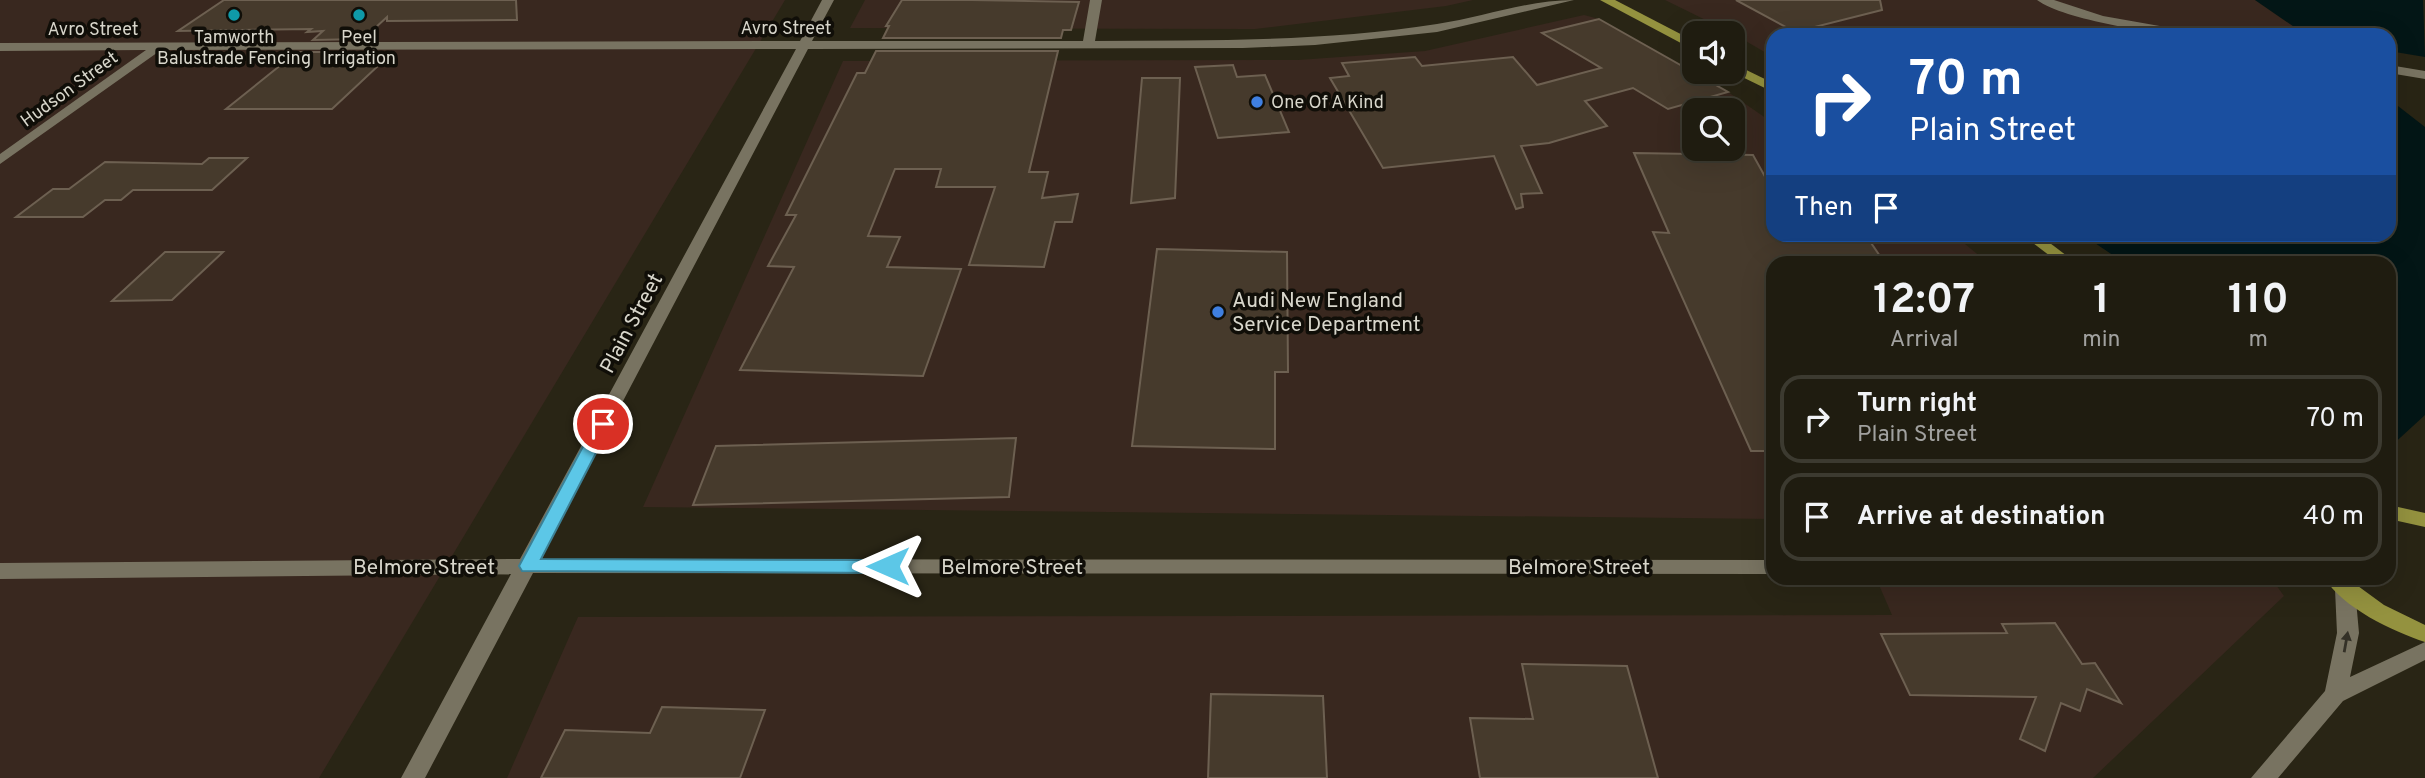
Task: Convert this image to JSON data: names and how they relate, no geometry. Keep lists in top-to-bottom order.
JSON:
{
  "streets": {
    "street": [
      "Avro Street",
      "Hudson Street",
      "Plain Street",
      "Belmore Street"
    ]
  },
  "crossings": [
    ["Avro Street", "Hudson Street"],
    ["Avro Street", "Plain Street"],
    ["Plain Street", "Belmore Street"]
  ],
  "places": [
    "Tamworth Balustrade Fencing",
    "Peel Irrigation",
    "One Of A Kind",
    "Audi New England Service Department"
  ],
  "page": {
    "turn": ["70 m", "Plain Street"],
    "then": "Then",
    "eta": [
      "12:07",
      "Arrival",
      "1",
      "min",
      "110",
      "m"
    ],
    "list": [
      {
        "name": "Turn right",
        "note": "Plain Street",
        "value": "70 m"
      },
      {
        "name": "Arrive at destination",
        "value": "40 m"
      }
    ]
  }
}
